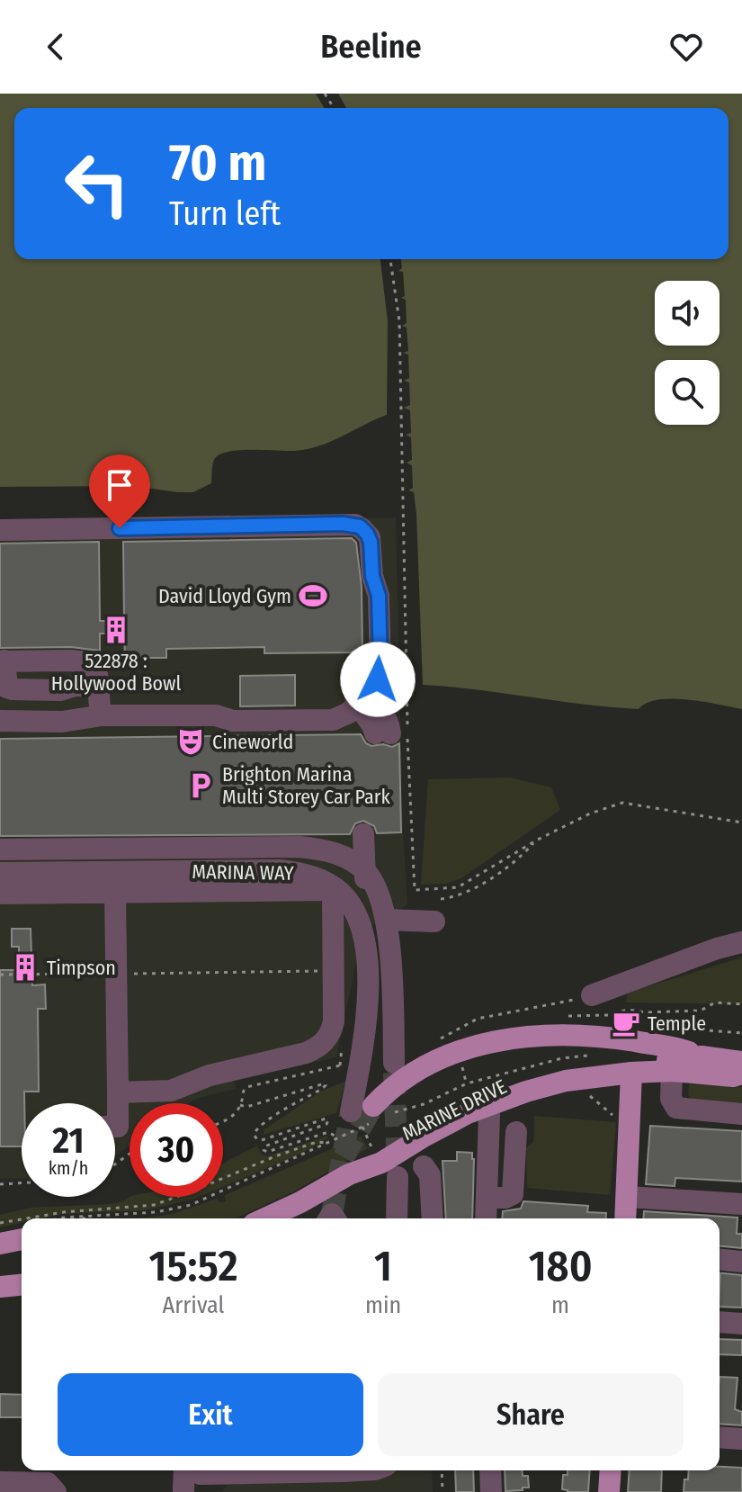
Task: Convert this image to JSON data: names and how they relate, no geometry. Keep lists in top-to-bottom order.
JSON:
{
  "streets": {
    "main road": ["MARINE DRIVE"],
    "street": ["MARINA WAY"]
  },
  "places": {
    "sports": ["David Lloyd Gym"],
    "building": ["522878 : Hollywood Bowl", "Timpson"],
    "theatre": ["Cineworld"],
    "parking": ["Brighton Marina Multi Storey Car Park"],
    "cafe": ["Temple"]
  },
  "page": {
    "header": "Beeline",
    "turn": ["70 m", "Turn left"],
    "speed": "21 km/h",
    "limit": "30",
    "eta": [
      "15:52",
      "Arrival",
      "1",
      "min",
      "180",
      "m"
    ],
    "buttons": ["Exit", "Share"]
  }
}
